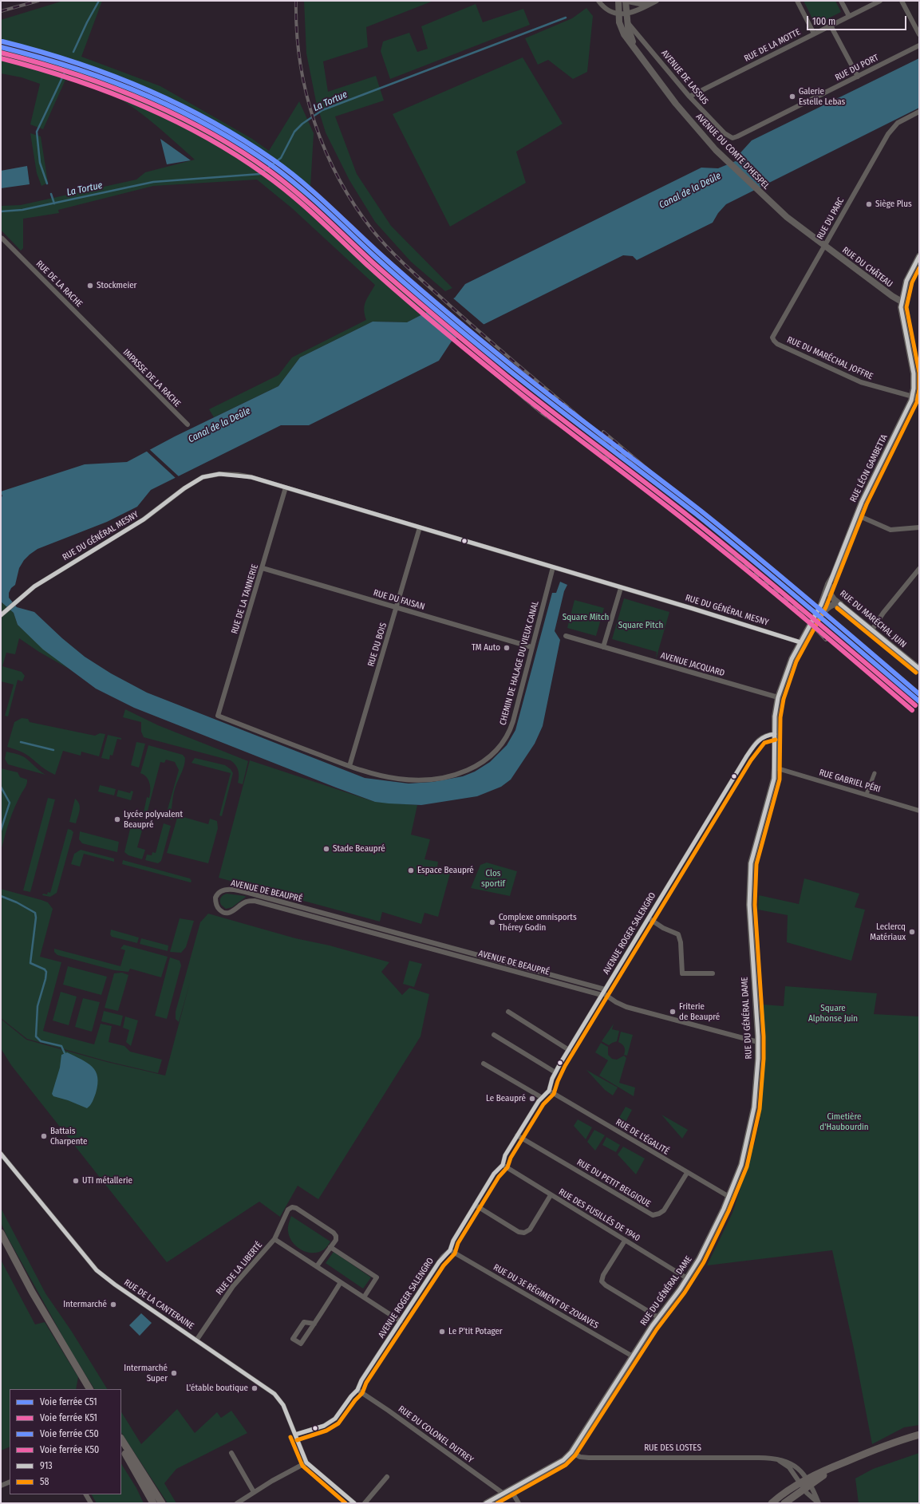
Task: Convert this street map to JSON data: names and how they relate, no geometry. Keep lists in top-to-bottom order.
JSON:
{
  "streets": {
    "street": [
      "RUE DE LA MOTTE",
      "RUE DU PORT",
      "AVENUE DE LASSUS",
      "AVENUE DU COMTE D'HESPEL",
      "RUE DU PARC",
      "RUE DU CHÂTEAU",
      "RUE DE LA RACHE",
      "RUE DU MARÉCHAL JOFFRE",
      "IMPASSE DE LA RACHE",
      "RUE LÉON GAMBETTA",
      "RUE DU GÉNÉRAL MESNY",
      "RUE DE LA TANNERIE",
      "RUE DU FAISAN",
      "RUE DU MARÉCHAL JUIN",
      "RUE DU BOIS",
      "CHEMIN DE HALAGE DU VIEUX CANAL",
      "AVENUE JACQUARD",
      "RUE GABRIEL PÉRI",
      "AVENUE DE BEAUPRÉ",
      "AVENUE ROGER SALENGRO",
      "RUE DU GÉNÉRAL DAME",
      "RUE DE L'ÉGALITÉ",
      "RUE DU PETIT BELGIQUE",
      "RUE DES FUSILLÉS DE 1940",
      "RUE DE LA LIBERTÉ",
      "RUE DU 3E RÉGIMENT DE ZOUAVES",
      "RUE DE LA CANTERAINE",
      "RUE DU COLONEL DUTREY",
      "RUE DES LOSTES"
    ]
  },
  "crossings": [
    ["RUE DE LA MOTTE", "AVENUE DE LASSUS"],
    ["RUE DU PORT", "AVENUE DE LASSUS"],
    ["AVENUE DE LASSUS", "AVENUE DU COMTE D'HESPEL"],
    ["AVENUE DU COMTE D'HESPEL", "RUE DU PARC"],
    ["AVENUE DU COMTE D'HESPEL", "RUE DU CHÂTEAU"],
    ["RUE DU PARC", "RUE DU CHÂTEAU"],
    ["RUE DU PARC", "RUE DU MARÉCHAL JOFFRE"],
    ["RUE DU CHÂTEAU", "RUE LÉON GAMBETTA"],
    ["RUE DE LA RACHE", "IMPASSE DE LA RACHE"],
    ["RUE DU MARÉCHAL JOFFRE", "RUE LÉON GAMBETTA"],
    ["RUE LÉON GAMBETTA", "RUE DU MARÉCHAL JUIN"],
    ["RUE LÉON GAMBETTA", "RUE DU GÉNÉRAL DAME"],
    ["RUE DU GÉNÉRAL MESNY", "RUE DE LA TANNERIE"],
    ["RUE DU GÉNÉRAL MESNY", "RUE DU BOIS"],
    ["RUE DU GÉNÉRAL MESNY", "CHEMIN DE HALAGE DU VIEUX CANAL"],
    ["RUE DU GÉNÉRAL MESNY", "RUE DU GÉNÉRAL DAME"],
    ["RUE DE LA TANNERIE", "RUE DU FAISAN"],
    ["RUE DE LA TANNERIE", "CHEMIN DE HALAGE DU VIEUX CANAL"],
    ["RUE DU FAISAN", "RUE DU BOIS"],
    ["RUE DU FAISAN", "CHEMIN DE HALAGE DU VIEUX CANAL"],
    ["RUE DU BOIS", "CHEMIN DE HALAGE DU VIEUX CANAL"],
    ["AVENUE JACQUARD", "RUE DU GÉNÉRAL DAME"],
    ["RUE GABRIEL PÉRI", "RUE DU GÉNÉRAL DAME"],
    ["AVENUE DE BEAUPRÉ", "AVENUE ROGER SALENGRO"],
    ["AVENUE ROGER SALENGRO", "RUE DU GÉNÉRAL DAME"],
    ["AVENUE ROGER SALENGRO", "RUE DE L'ÉGALITÉ"],
    ["AVENUE ROGER SALENGRO", "RUE DU PETIT BELGIQUE"],
    ["AVENUE ROGER SALENGRO", "RUE DES FUSILLÉS DE 1940"],
    ["AVENUE ROGER SALENGRO", "RUE DU 3E RÉGIMENT DE ZOUAVES"],
    ["AVENUE ROGER SALENGRO", "RUE DE LA CANTERAINE"],
    ["AVENUE ROGER SALENGRO", "RUE DU COLONEL DUTREY"],
    ["RUE DU GÉNÉRAL DAME", "RUE DE L'ÉGALITÉ"],
    ["RUE DU GÉNÉRAL DAME", "RUE DES FUSILLÉS DE 1940"],
    ["RUE DU GÉNÉRAL DAME", "RUE DU 3E RÉGIMENT DE ZOUAVES"],
    ["RUE DU GÉNÉRAL DAME", "RUE DU COLONEL DUTREY"],
    ["RUE DU GÉNÉRAL DAME", "RUE DES LOSTES"],
    ["RUE DE L'ÉGALITÉ", "RUE DU PETIT BELGIQUE"],
    ["RUE DE LA LIBERTÉ", "RUE DE LA CANTERAINE"]
  ],
  "water": ["La Tortue", "Canal de la Deûle"],
  "parks": [
    "Square Mitch",
    "Square Pitch",
    "Clos sportif",
    "Square Alphonse Juin",
    "Cimetière d'Haubourdin"
  ],
  "places": [
    "Galerie Estelle Lebas",
    "Siège Plus",
    "Stockmeier",
    "TM Auto",
    "Lycée polyvalent Beaupré",
    "Stade Beaupré",
    "Espace Beaupré",
    "Complexe omnisports Thérey Godin",
    "Leclercq Matériaux",
    "Friterie de Beaupré",
    "Le Beaupré",
    "Battais Charpente",
    "UTI métallerie",
    "Intermarché",
    "Le P’tit Potager",
    "Intermarché Super",
    "L'étable boutique"
  ],
  "lines": [
    "rail line C50",
    "rail line C51",
    "rail line K51",
    "rail line K50",
    "transit line 913",
    "transit line 58"
  ],
  "legend": [
    "Voie ferrée C51",
    "Voie ferrée K51",
    "Voie ferrée C50",
    "Voie ferrée K50",
    "913",
    "58"
  ],
  "scale_bar": "100 m"
}
